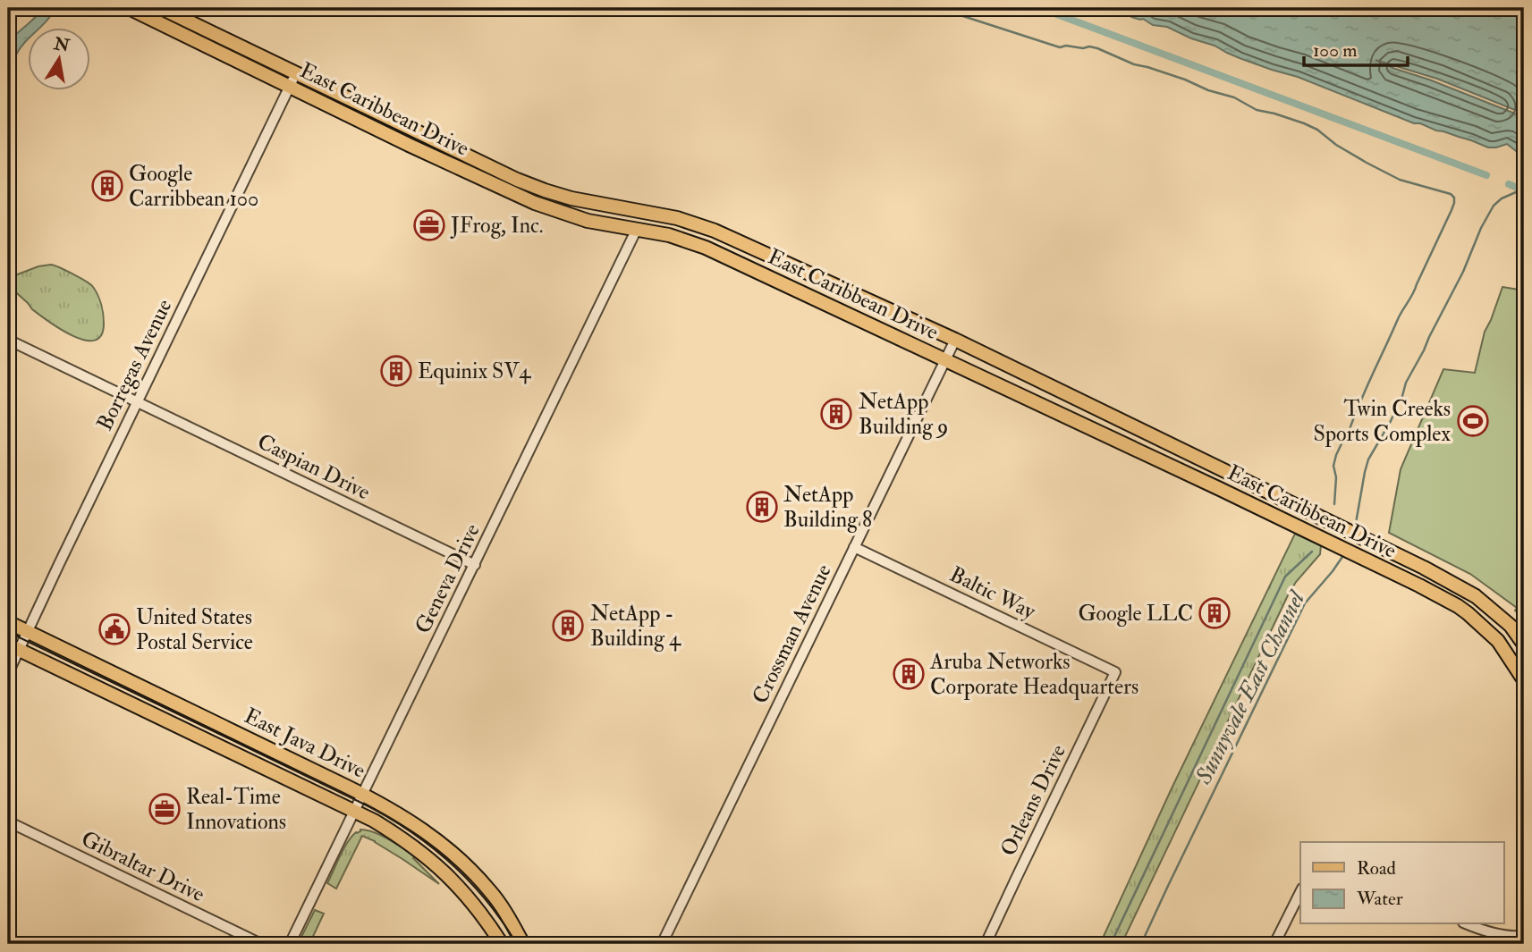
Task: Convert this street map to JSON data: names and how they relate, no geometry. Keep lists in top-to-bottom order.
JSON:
{
  "streets": {
    "main road": ["East Caribbean Drive", "East Java Drive"],
    "street": [
      "Borregas Avenue",
      "Caspian Drive",
      "Geneva Drive",
      "Baltic Way",
      "Crossman Avenue",
      "Orleans Drive",
      "Gibraltar Drive"
    ]
  },
  "crossings": [
    ["East Caribbean Drive", "Borregas Avenue"],
    ["East Caribbean Drive", "Geneva Drive"],
    ["East Caribbean Drive", "Crossman Avenue"],
    ["Borregas Avenue", "Caspian Drive"],
    ["Borregas Avenue", "East Java Drive"],
    ["Caspian Drive", "Geneva Drive"],
    ["Geneva Drive", "East Java Drive"],
    ["Baltic Way", "Crossman Avenue"],
    ["Baltic Way", "Orleans Drive"]
  ],
  "water": ["Sunnyvale East Channel"],
  "places": {
    "building": [
      "Google Carribbean 100",
      "Equinix SV4",
      "NetApp Building 9",
      "NetApp Building 8",
      "Google LLC",
      "NetApp - Building 4",
      "Aruba Networks Corporate Headquarters"
    ],
    "office": ["JFrog, Inc.", "Real-Time Innovations"],
    "sports": ["Twin Creeks Sports Complex"],
    "public building": ["United States Postal Service"]
  },
  "legend": ["Road", "Water"],
  "scale_bar": "100 m",
  "north": "top"
}
